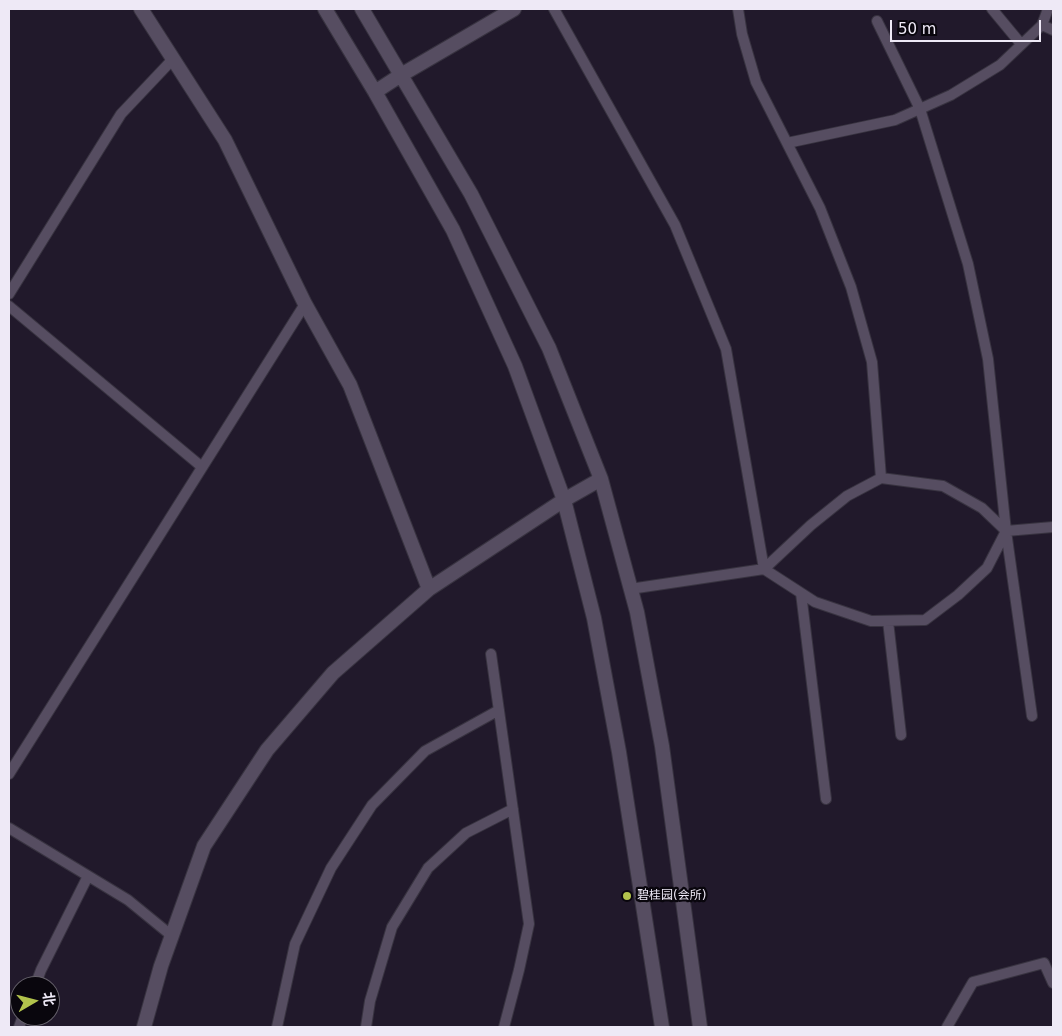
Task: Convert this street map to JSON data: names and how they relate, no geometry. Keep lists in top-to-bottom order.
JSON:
{
  "places": ["碧桂园(会所)"],
  "scale_bar": "50 m",
  "north": "right"
}
